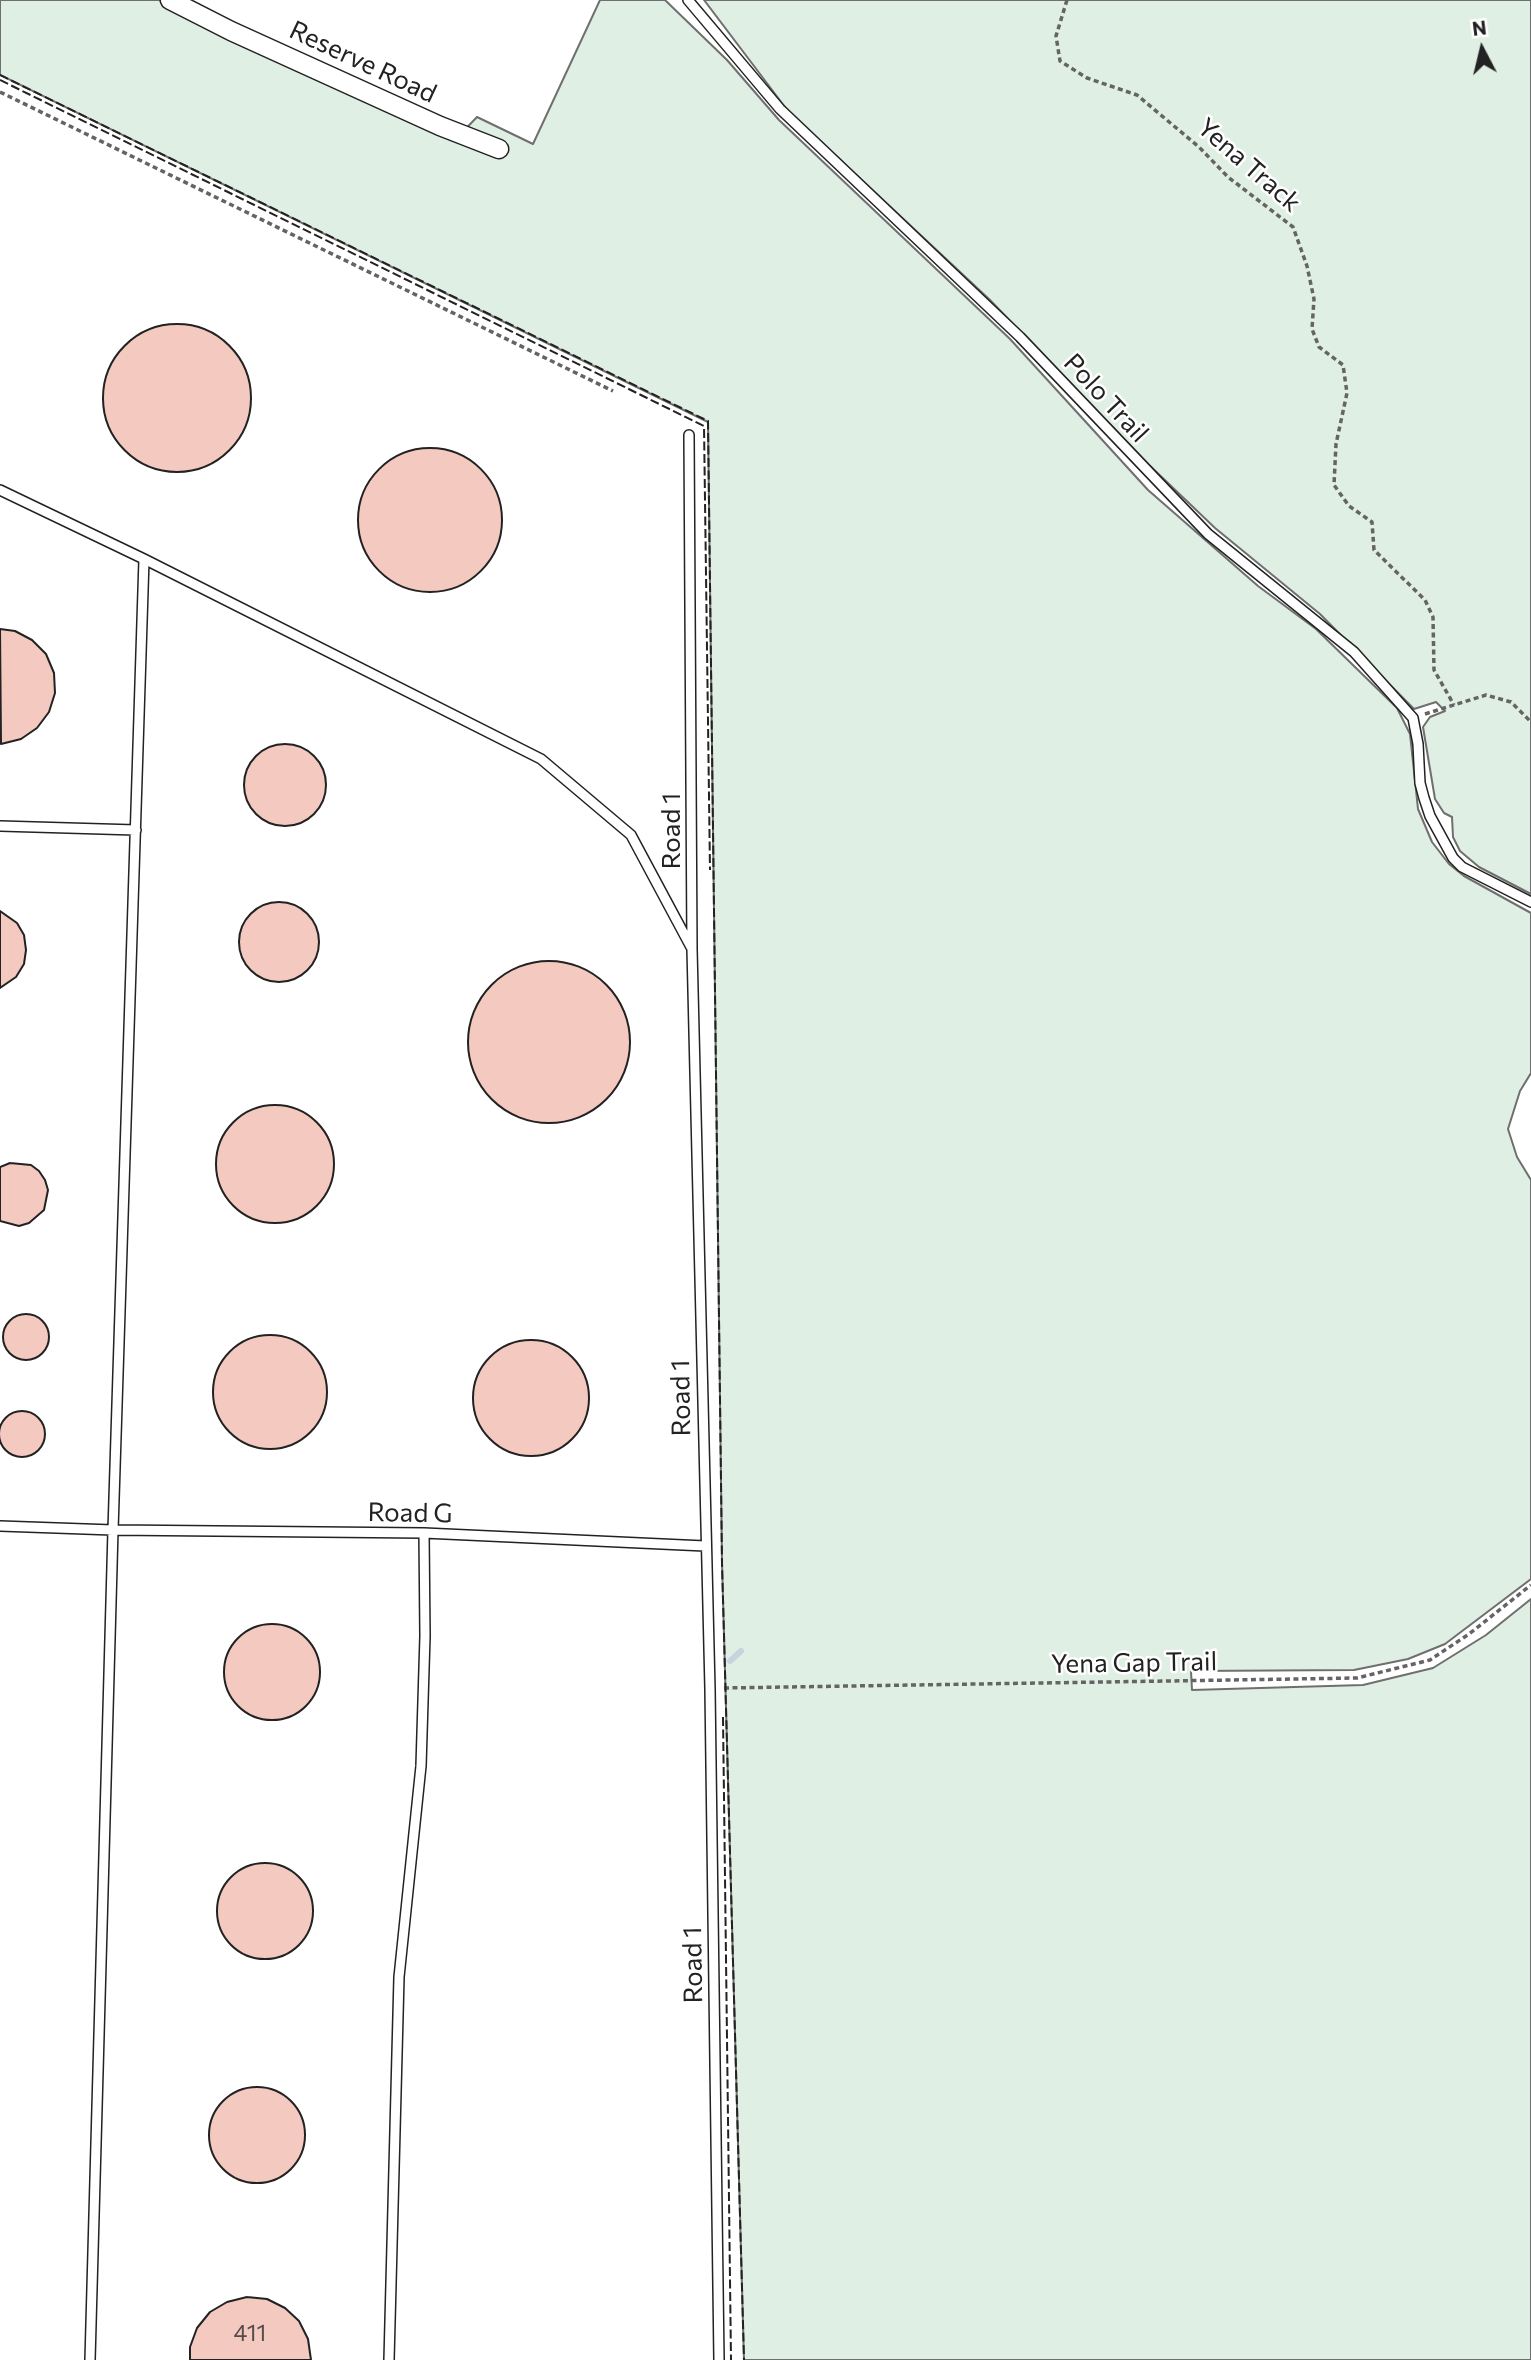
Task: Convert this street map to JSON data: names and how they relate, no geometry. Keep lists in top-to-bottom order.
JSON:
{
  "streets": {
    "street": ["Reserve Road"],
    "lane": ["Polo Trail", "Road 1", "Road G"],
    "path": ["Yena Track", "Yena Gap Trail"]
  },
  "crossings": [
    ["Road 1", "Road G"],
    ["Road 1", "Yena Gap Trail"]
  ],
  "house_numbers": ["411"],
  "north": "top"
}
